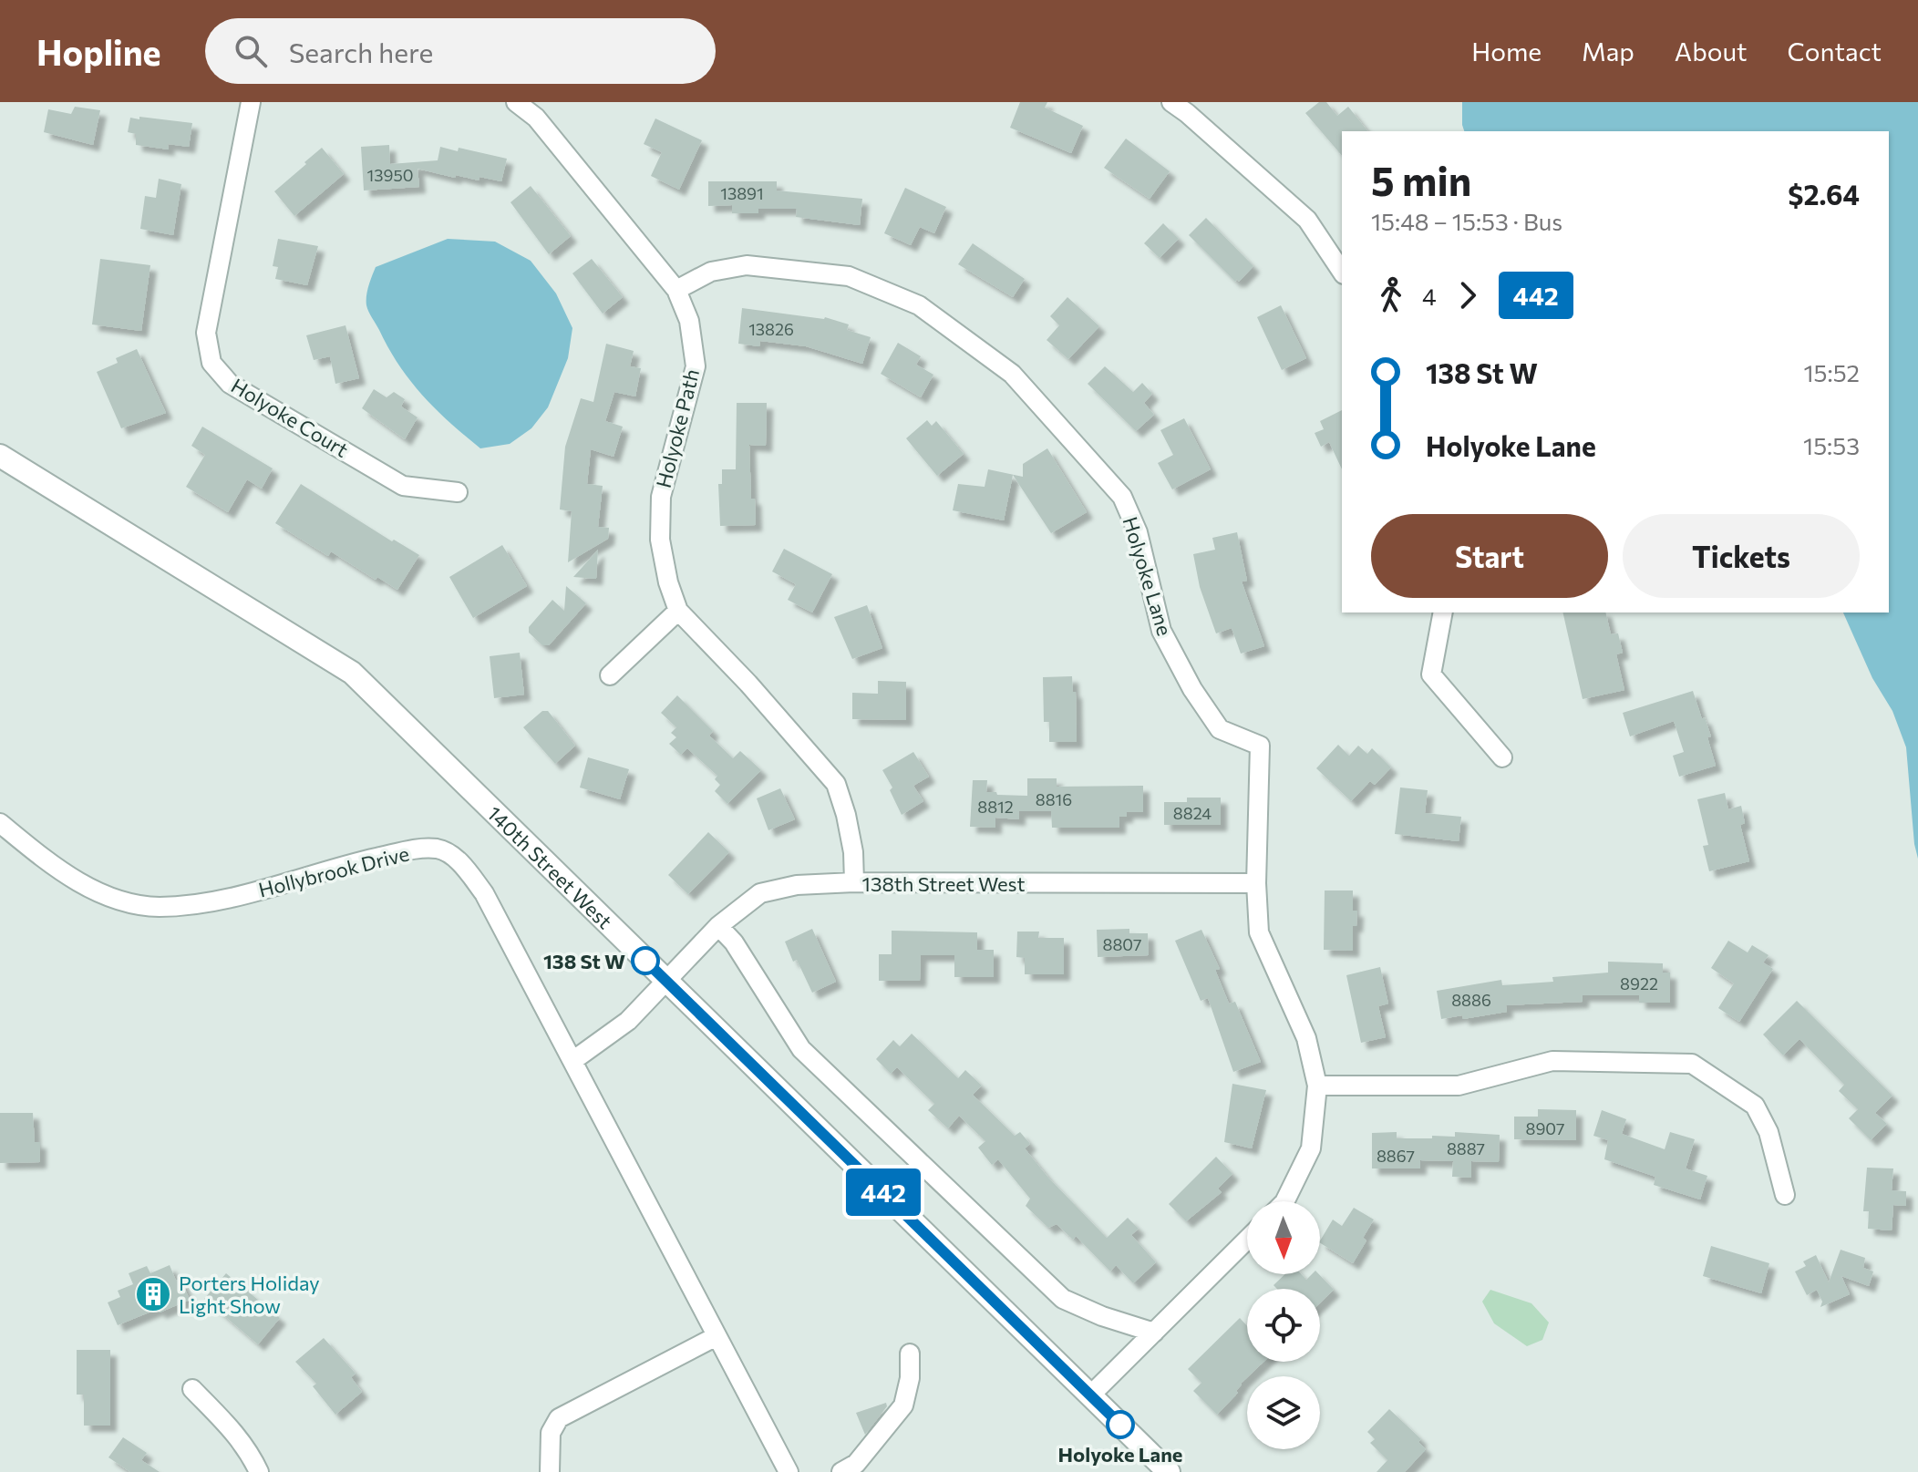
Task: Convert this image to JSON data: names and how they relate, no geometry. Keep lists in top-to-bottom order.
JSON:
{
  "streets": {
    "street": [
      "Holyoke Court",
      "Holyoke Path",
      "Holyoke Lane",
      "140th Street West",
      "Hollybrook Drive",
      "138th Street West"
    ]
  },
  "crossings": [
    ["Holyoke Path", "Holyoke Lane"],
    ["Holyoke Path", "138th Street West"],
    ["Holyoke Lane", "138th Street West"],
    ["140th Street West", "138th Street West"],
    ["Hollybrook Drive", "138th Street West"]
  ],
  "places": {
    "other": ["138 St W", "Holyoke Lane"],
    "building": ["Porters Holiday Light Show"]
  },
  "lines": ["bus line 442"],
  "house_numbers": [
    "13950",
    "13891",
    "13826",
    "8816",
    "8812",
    "8824",
    "8807",
    "8922",
    "8886",
    "8907",
    "8887",
    "8867"
  ],
  "north": "bottom",
  "page": {
    "header": "Hopline",
    "search": "Search here",
    "nav": [
      "Home",
      "Map",
      "About",
      "Contact"
    ],
    "on_map": "442",
    "heading": ["5 min", "15:48 – 15:53 · Bus", "$2.64"],
    "legs": ["4", "442"],
    "list": [
      {
        "name": "138 St W",
        "value": "15:52"
      },
      {
        "name": "Holyoke Lane",
        "value": "15:53"
      }
    ],
    "buttons": ["Start", "Tickets"]
  }
}
